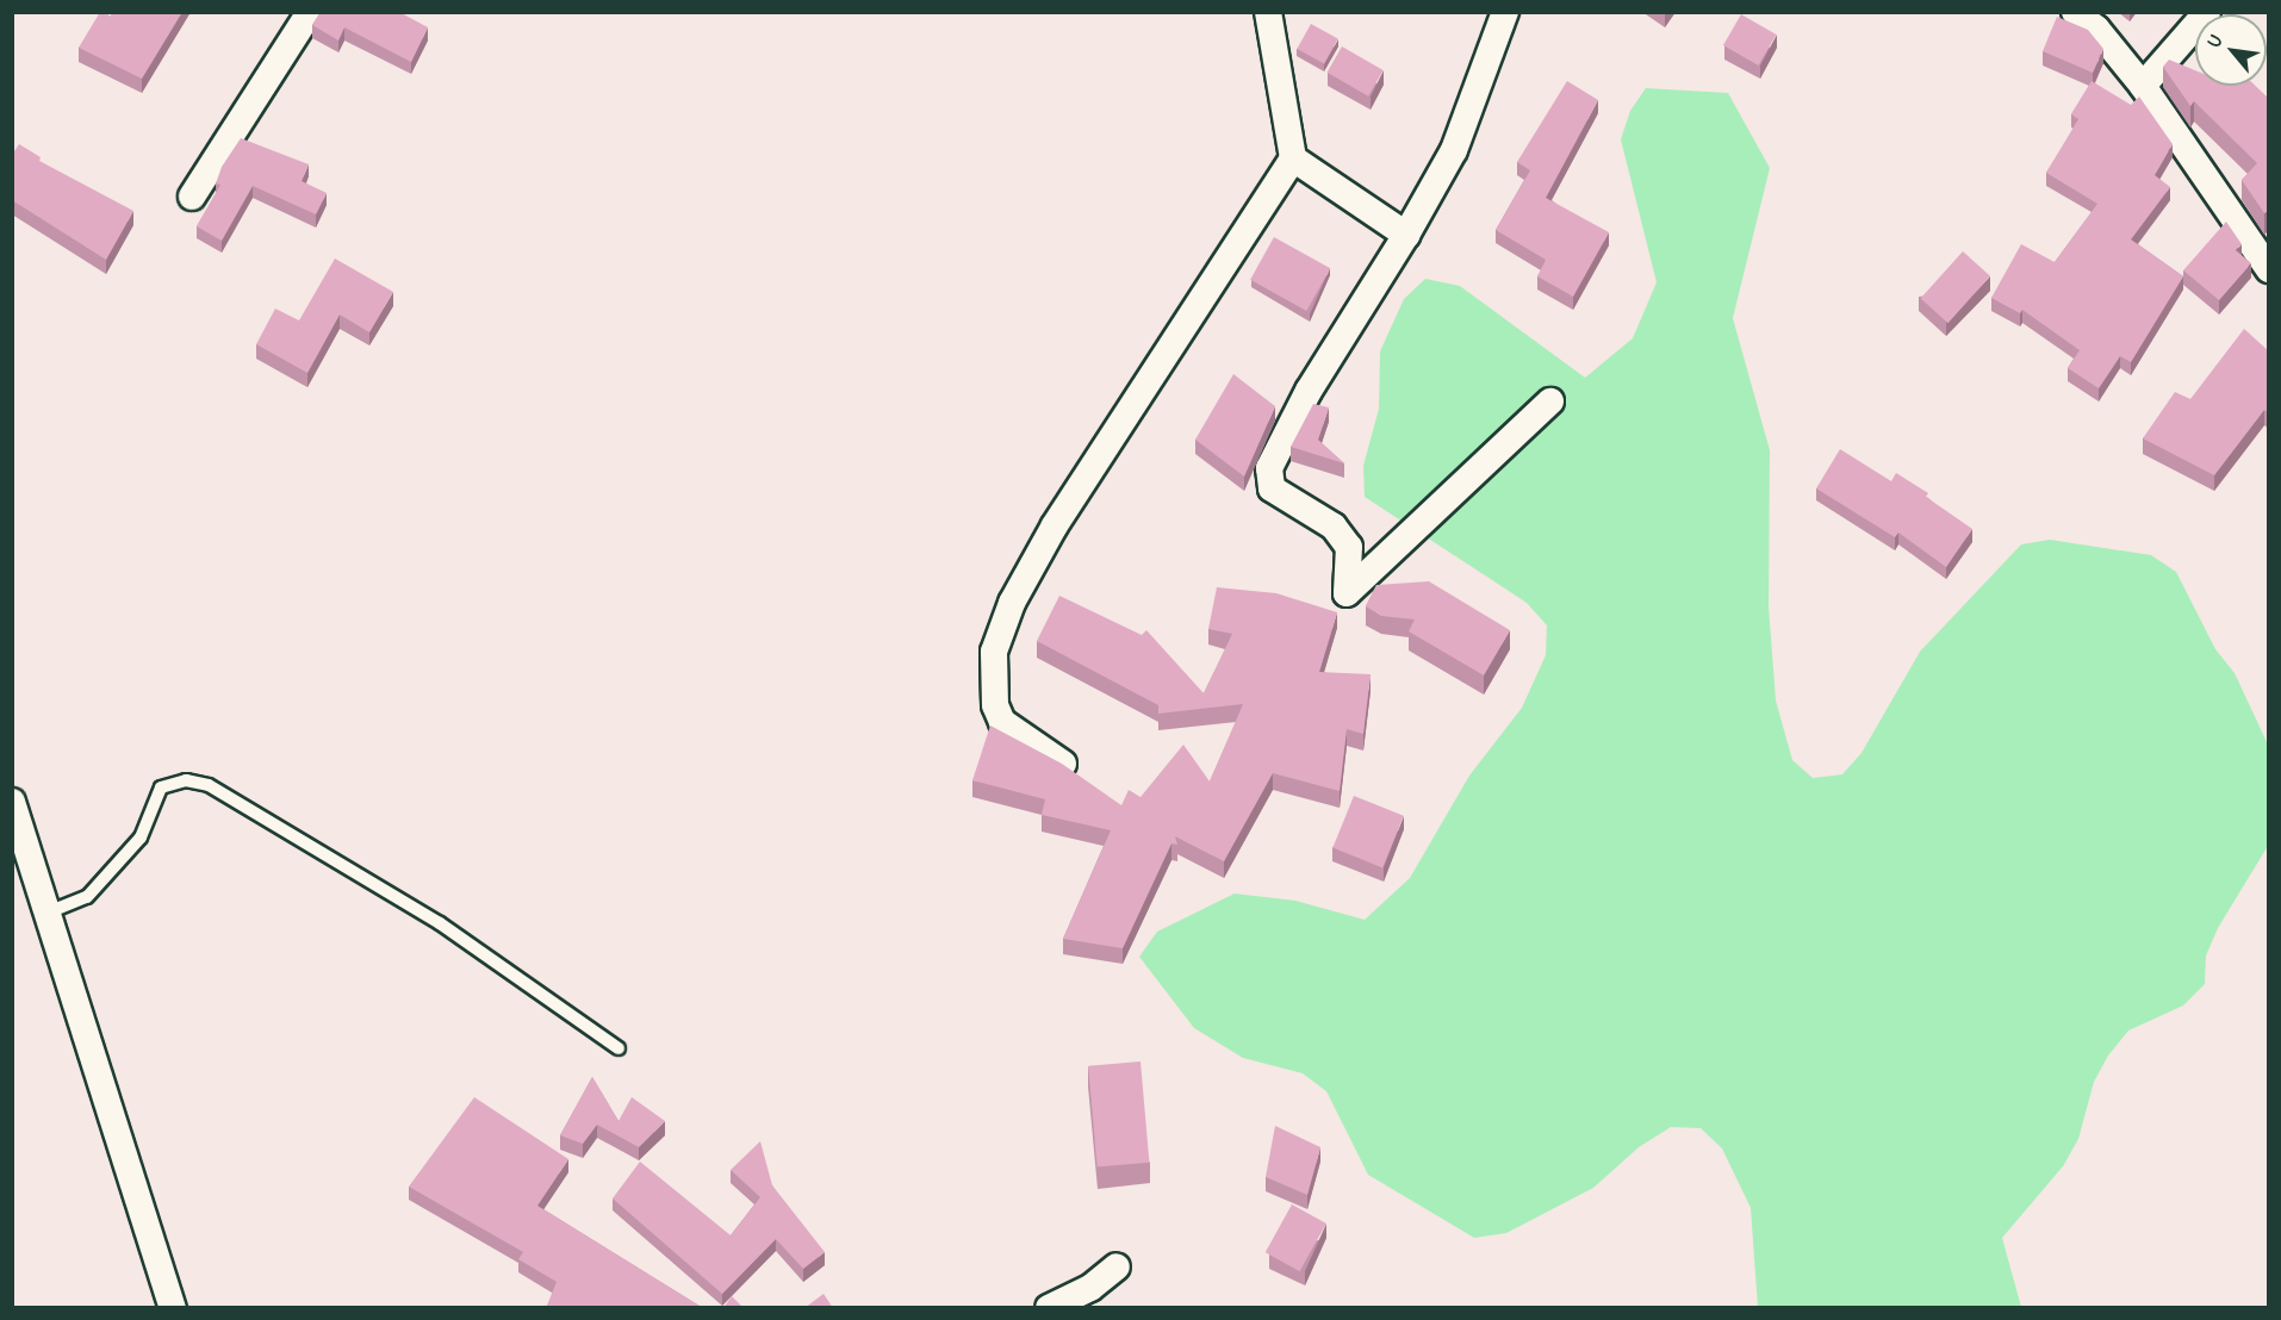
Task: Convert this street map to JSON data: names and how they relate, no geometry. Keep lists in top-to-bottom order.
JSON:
{
  "north": "top left"
}
